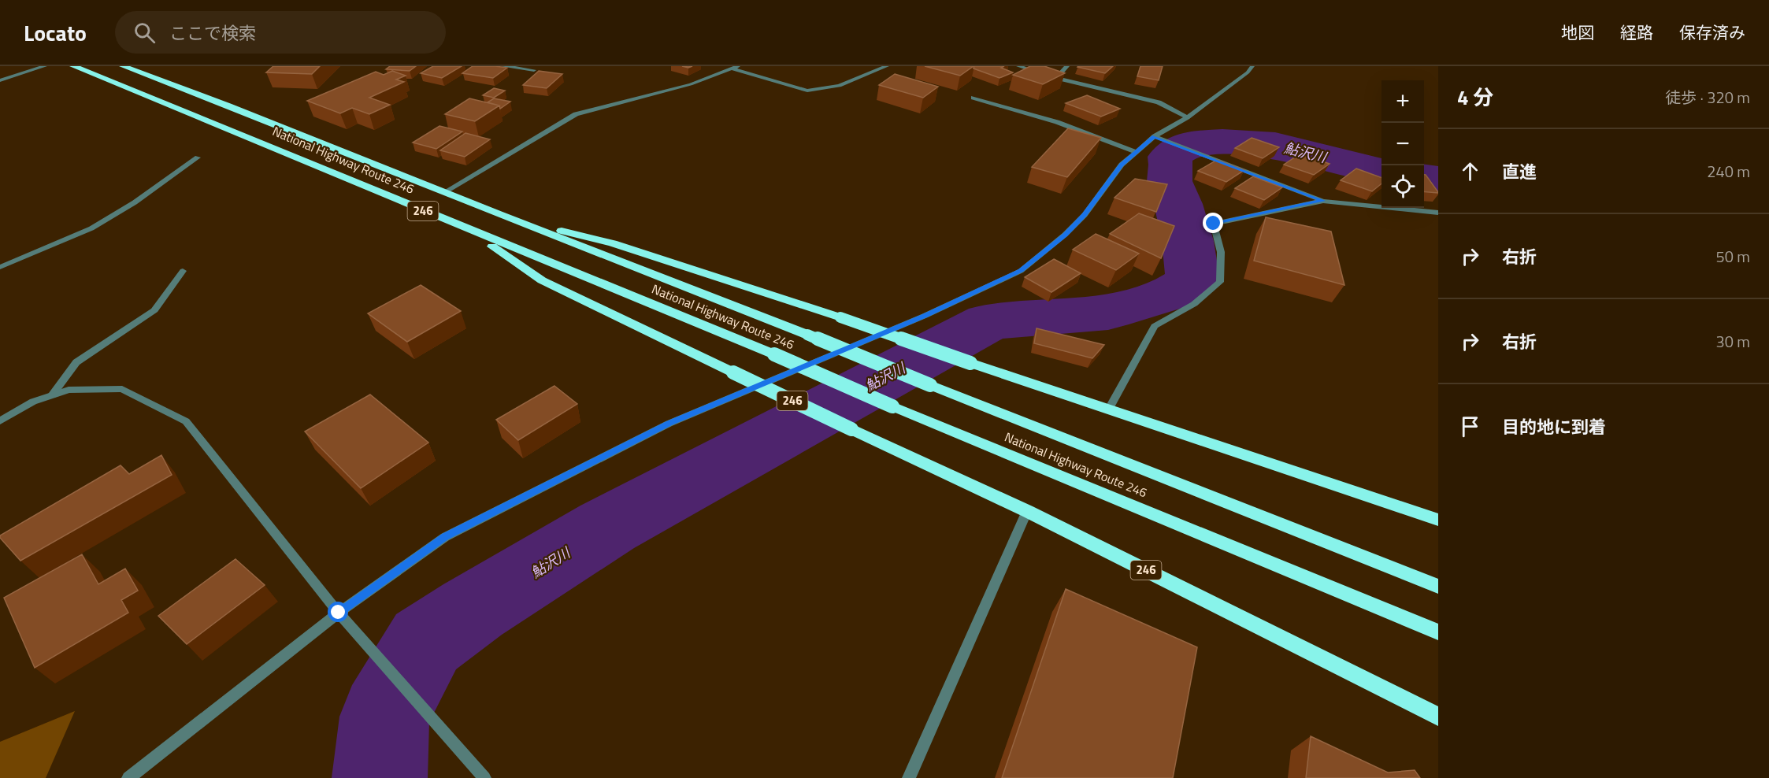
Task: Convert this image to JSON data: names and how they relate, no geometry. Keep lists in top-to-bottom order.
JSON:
{
  "streets": {
    "highway": ["National Highway Route 246", "246"]
  },
  "crossings": [
    ["National Highway Route 246", "246"]
  ],
  "water": ["鮎沢川"],
  "page": {
    "header": "Locato",
    "search": "ここで検索",
    "nav": ["地図", "経路", "保存済み"],
    "heading": ["4 分", "徒歩 · 320 m"],
    "map_buttons": ["+", "−"],
    "list": [
      ["直進", "240 m"],
      ["右折", "50 m"],
      ["右折", "30 m"],
      "目的地に到着"
    ]
  }
}
